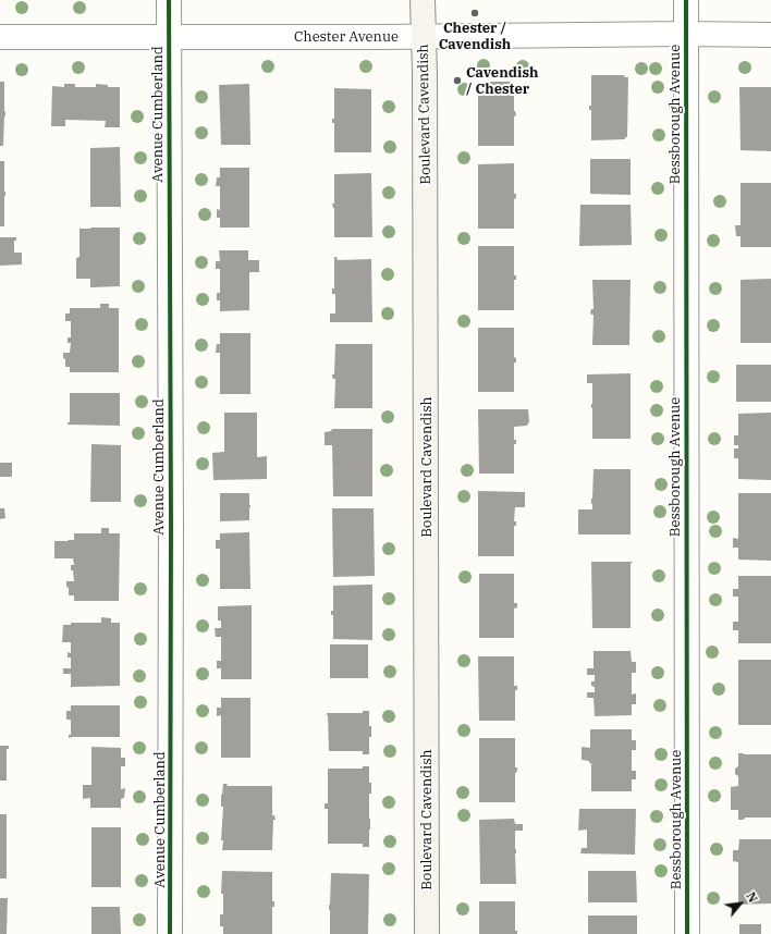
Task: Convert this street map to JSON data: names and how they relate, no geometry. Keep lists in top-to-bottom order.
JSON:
{
  "streets": {
    "main road": ["Boulevard Cavendish"],
    "street": ["Chester Avenue", "Avenue Cumberland", "Bessborough Avenue"]
  },
  "crossings": [
    ["Chester Avenue", "Avenue Cumberland"],
    ["Chester Avenue", "Boulevard Cavendish"],
    ["Chester Avenue", "Bessborough Avenue"]
  ],
  "places": ["Chester / Cavendish", "Cavendish / Chester"],
  "north": "top right"
}
